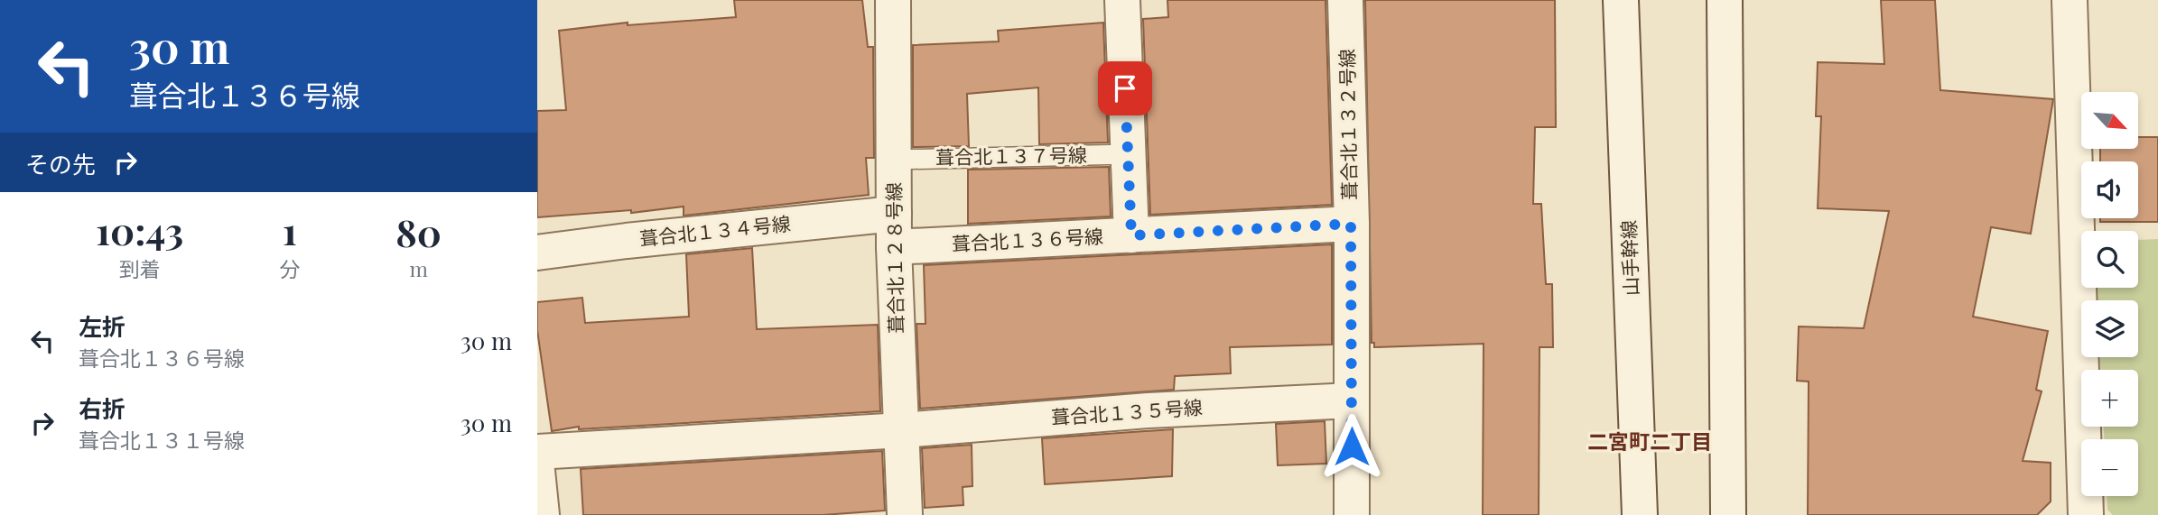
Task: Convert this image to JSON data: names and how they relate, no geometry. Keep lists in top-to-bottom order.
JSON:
{
  "streets": {
    "street": [
      "葺合北１３２号線",
      "葺合北１３４号線",
      "葺合北１３６号線",
      "葺合北１２８号線",
      "山手幹線",
      "葺合北１３５号線"
    ],
    "lane": ["葺合北１３７号線"]
  },
  "crossings": [
    ["葺合北１３２号線", "葺合北１３６号線"],
    ["葺合北１３２号線", "葺合北１３５号線"],
    ["葺合北１３７号線", "葺合北１２８号線"],
    ["葺合北１３４号線", "葺合北１２８号線"],
    ["葺合北１３６号線", "葺合北１２８号線"],
    ["葺合北１２８号線", "葺合北１３５号線"]
  ],
  "districts": ["二宮町二丁目"],
  "north": "bottom right",
  "page": {
    "turn": ["30 m", "葺合北１３６号線"],
    "map_buttons": ["+", "−"],
    "then": "その先",
    "eta": [
      "10:43",
      "到着",
      "1",
      "分",
      "80",
      "m"
    ],
    "list": [
      {
        "name": "左折",
        "note": "葺合北１３６号線",
        "value": "30 m"
      },
      {
        "name": "右折",
        "note": "葺合北１３１号線",
        "value": "30 m"
      }
    ]
  }
}
